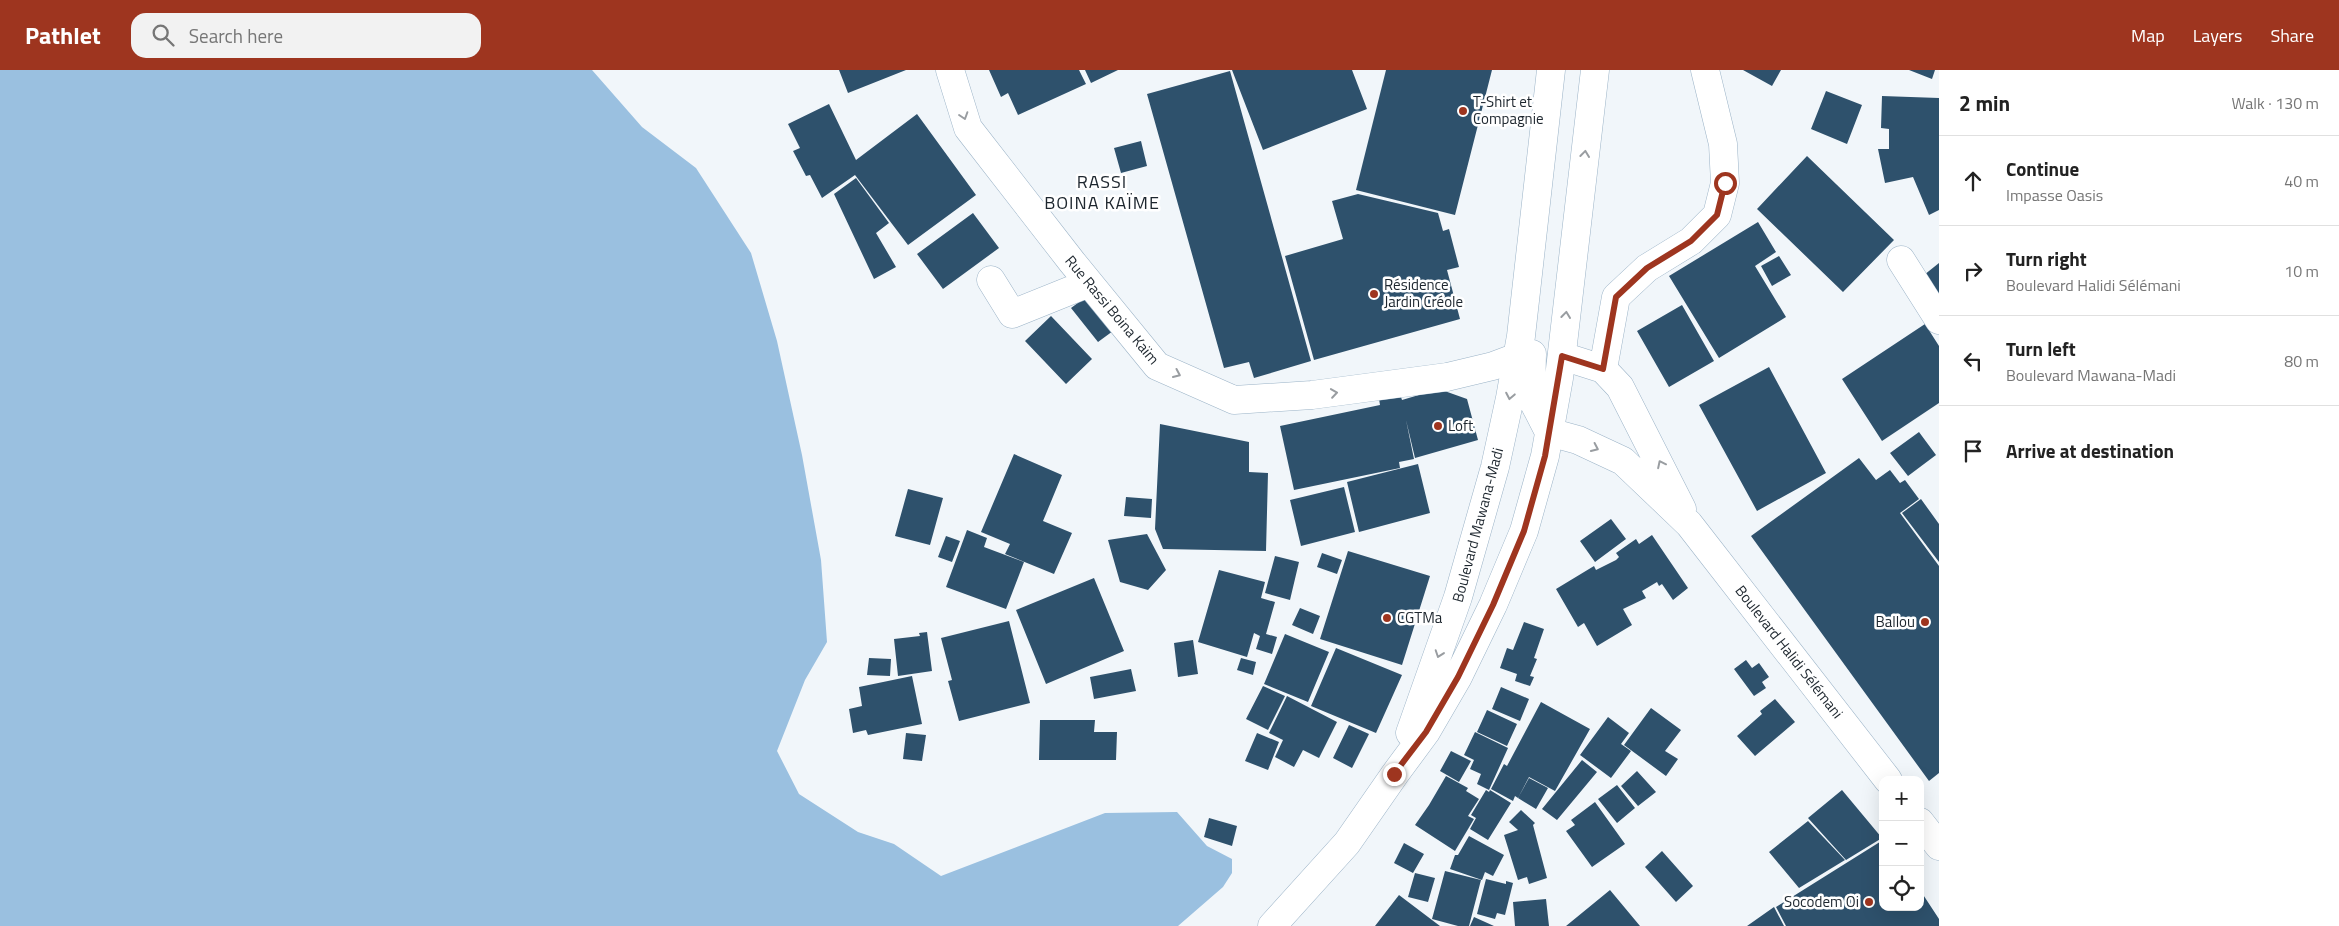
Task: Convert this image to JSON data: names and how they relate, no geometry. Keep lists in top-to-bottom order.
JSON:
{
  "streets": {
    "main road": ["Rue Rassi Boina Kaïm", "Boulevard Mawana-Madi", "Boulevard Halidi Sélémani"]
  },
  "crossings": [
    ["Rue Rassi Boina Kaïm", "Boulevard Mawana-Madi"],
    ["Boulevard Mawana-Madi", "Boulevard Halidi Sélémani"]
  ],
  "one_way": ["Rue Rassi Boina Kaïm"],
  "districts": ["RASSI BOINA KAÏME"],
  "places": [
    "T-Shirt et Compagnie",
    "Résidence Jardin Créole",
    "Loft",
    "CGTMa",
    "Ballou",
    "Socodem Oi"
  ],
  "page": {
    "header": "Pathlet",
    "search": "Search here",
    "nav": ["Map", "Layers", "Share"],
    "heading": ["2 min", "Walk · 130 m"],
    "list": [
      ["Continue", "Impasse Oasis", "40 m"],
      ["Turn right", "Boulevard Halidi Sélémani", "10 m"],
      ["Turn left", "Boulevard Mawana-Madi", "80 m"],
      "Arrive at destination"
    ],
    "map_buttons": ["+", "−"]
  }
}
